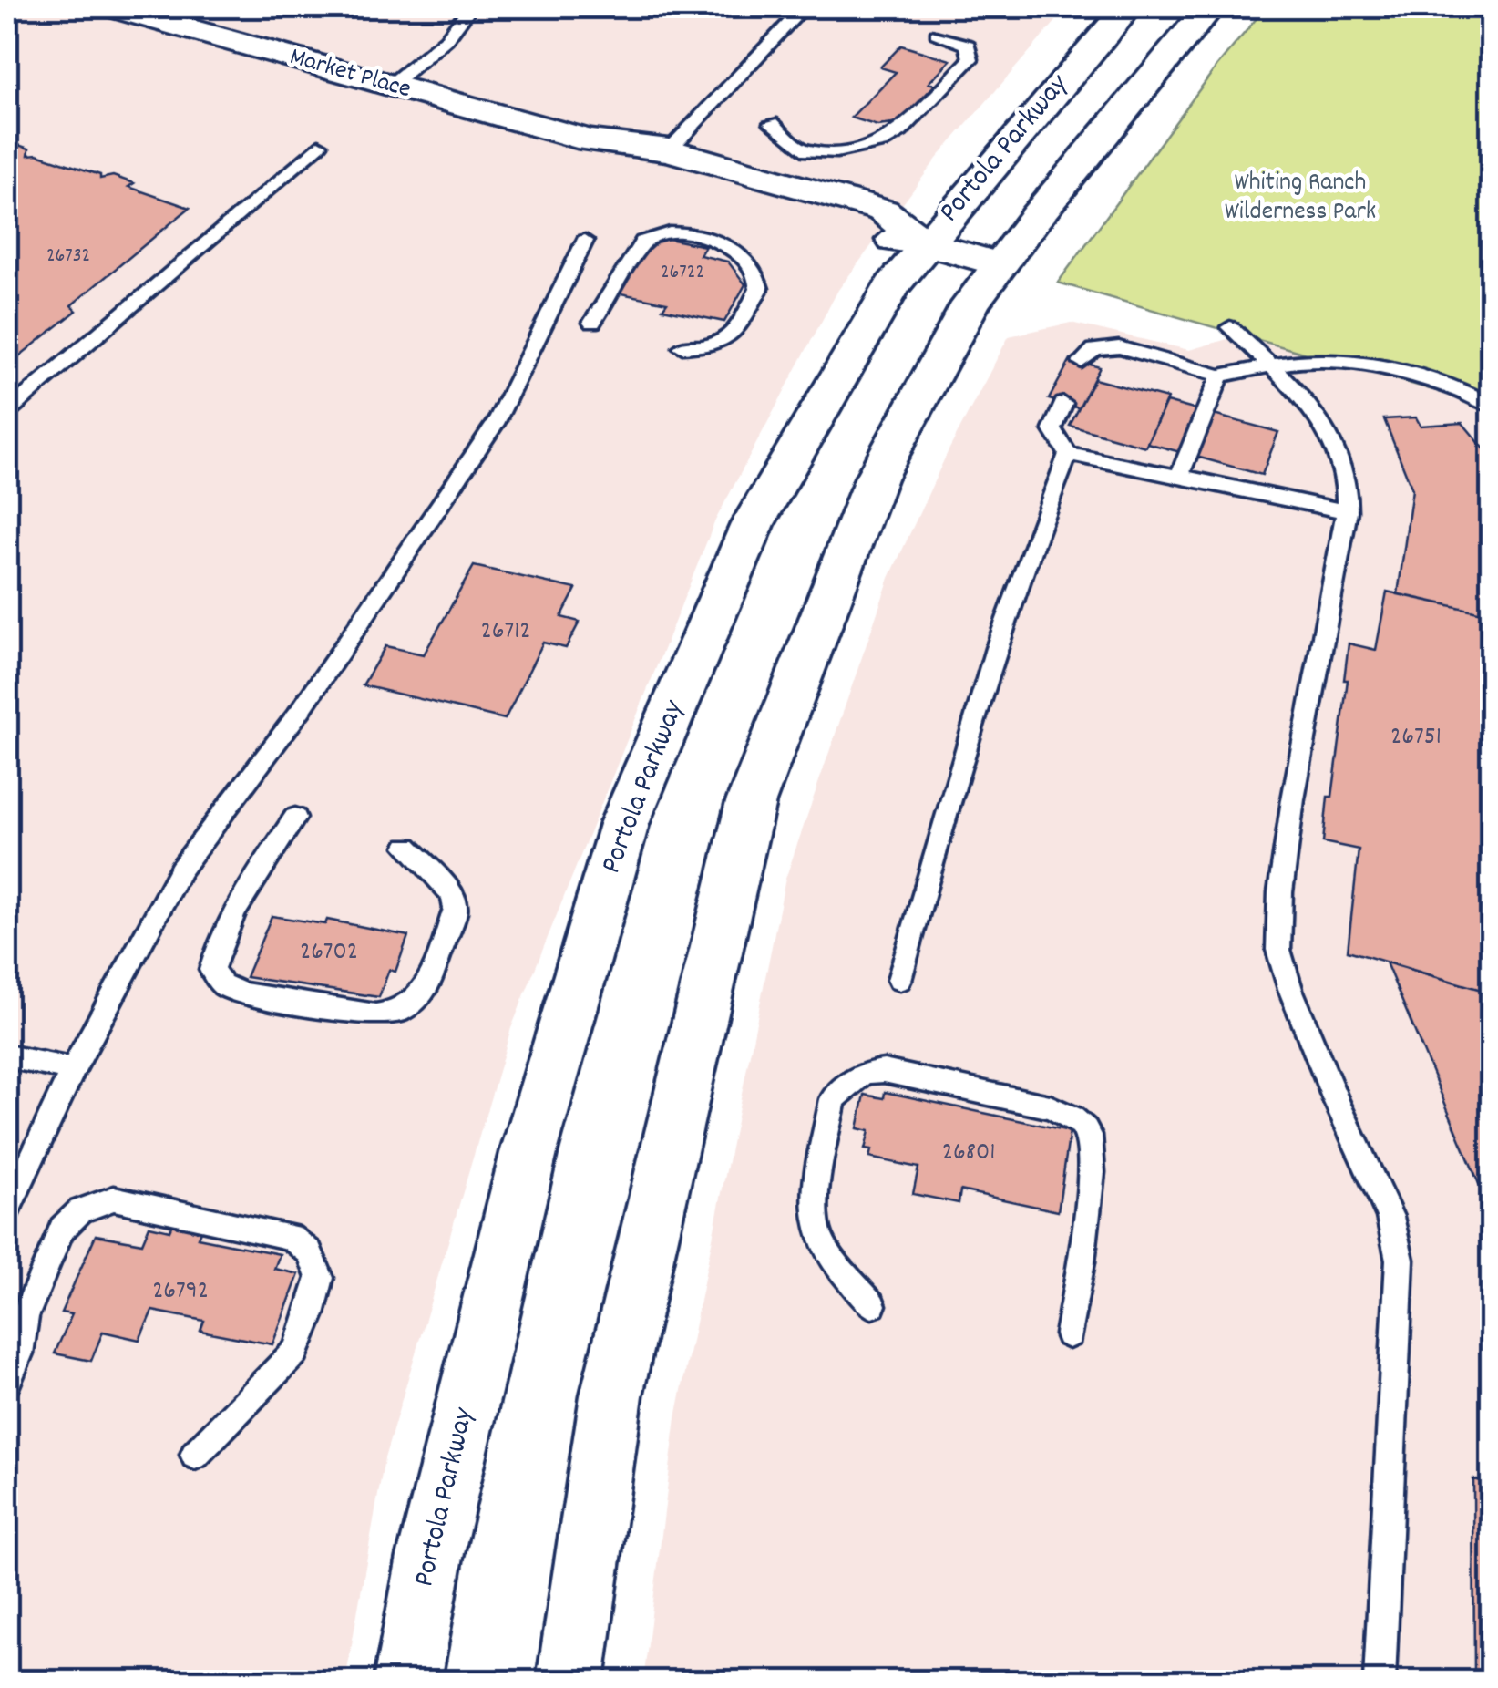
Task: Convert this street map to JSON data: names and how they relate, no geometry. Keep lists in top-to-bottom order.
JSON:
{
  "streets": {
    "main road": ["Market Place", "Portola Parkway"]
  },
  "crossings": [
    ["Market Place", "Portola Parkway"]
  ],
  "parks": ["Whiting Ranch Wilderness Park"],
  "house_numbers": [
    "26732",
    "26722",
    "26712",
    "26751",
    "26702",
    "26801",
    "26792"
  ]
}
